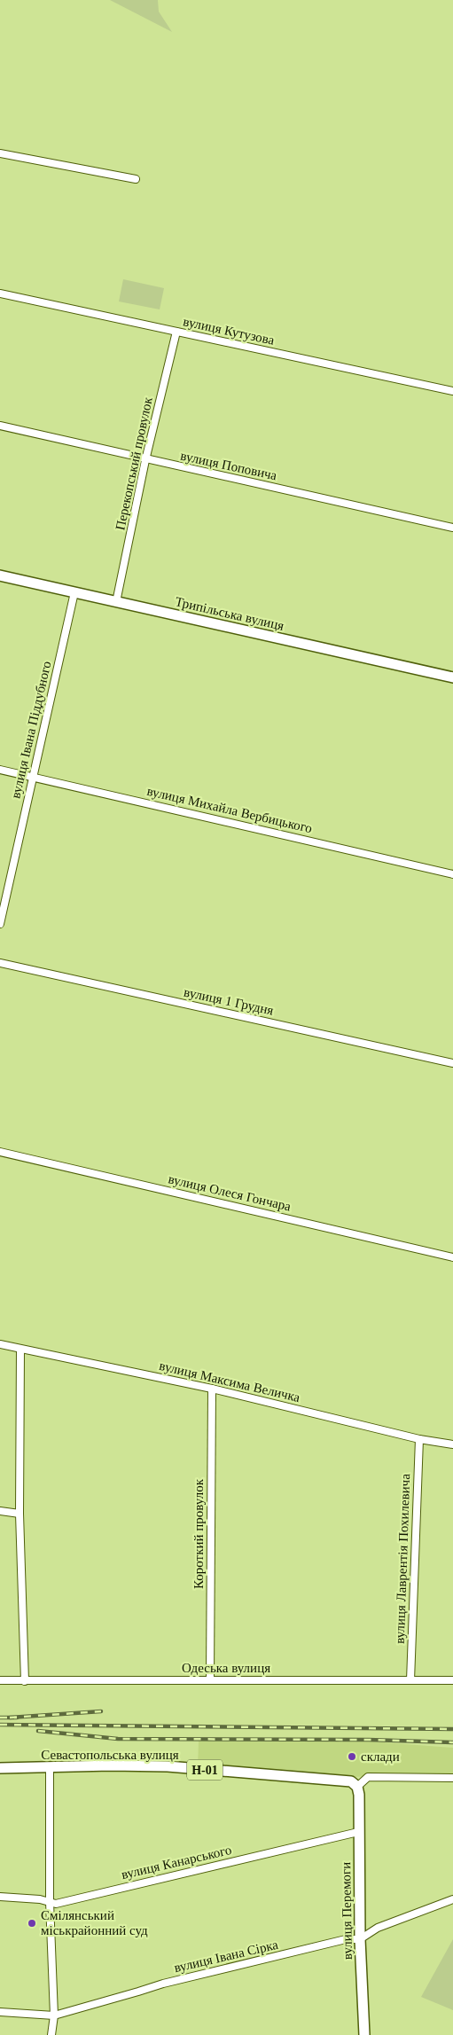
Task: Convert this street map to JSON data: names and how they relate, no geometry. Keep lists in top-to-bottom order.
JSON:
{
  "streets": {
    "main road": [
      "Трипільська вулиця",
      "Севастопольська вулиця",
      "Н-01",
      "вулиця Перемоги"
    ],
    "street": [
      "вулиця Кутузова",
      "Перекопський провулок",
      "вулиця Поповича",
      "вулиця Івана Піддубного",
      "вулиця Михайла Вербицького",
      "вулиця 1 Грудня",
      "вулиця Олеся Гончара",
      "вулиця Максима Величка",
      "Короткий провулок",
      "вулиця Лаврентія Похилевича",
      "Одеська вулиця",
      "вулиця Канарського",
      "вулиця Івана Сірка"
    ]
  },
  "crossings": [
    ["вулиця Кутузова", "Перекопський провулок"],
    ["Перекопський провулок", "вулиця Поповича"],
    ["Перекопський провулок", "Трипільська вулиця"],
    ["Трипільська вулиця", "вулиця Івана Піддубного"],
    ["вулиця Івана Піддубного", "вулиця Михайла Вербицького"],
    ["вулиця Максима Величка", "Короткий провулок"],
    ["вулиця Максима Величка", "вулиця Лаврентія Похилевича"],
    ["Короткий провулок", "Одеська вулиця"],
    ["вулиця Лаврентія Похилевича", "Одеська вулиця"],
    ["Севастопольська вулиця", "вулиця Перемоги"],
    ["вулиця Канарського", "вулиця Перемоги"],
    ["вулиця Перемоги", "вулиця Івана Сірка"]
  ],
  "places": ["склади", "Смілянський міськрайонний суд"]
}
